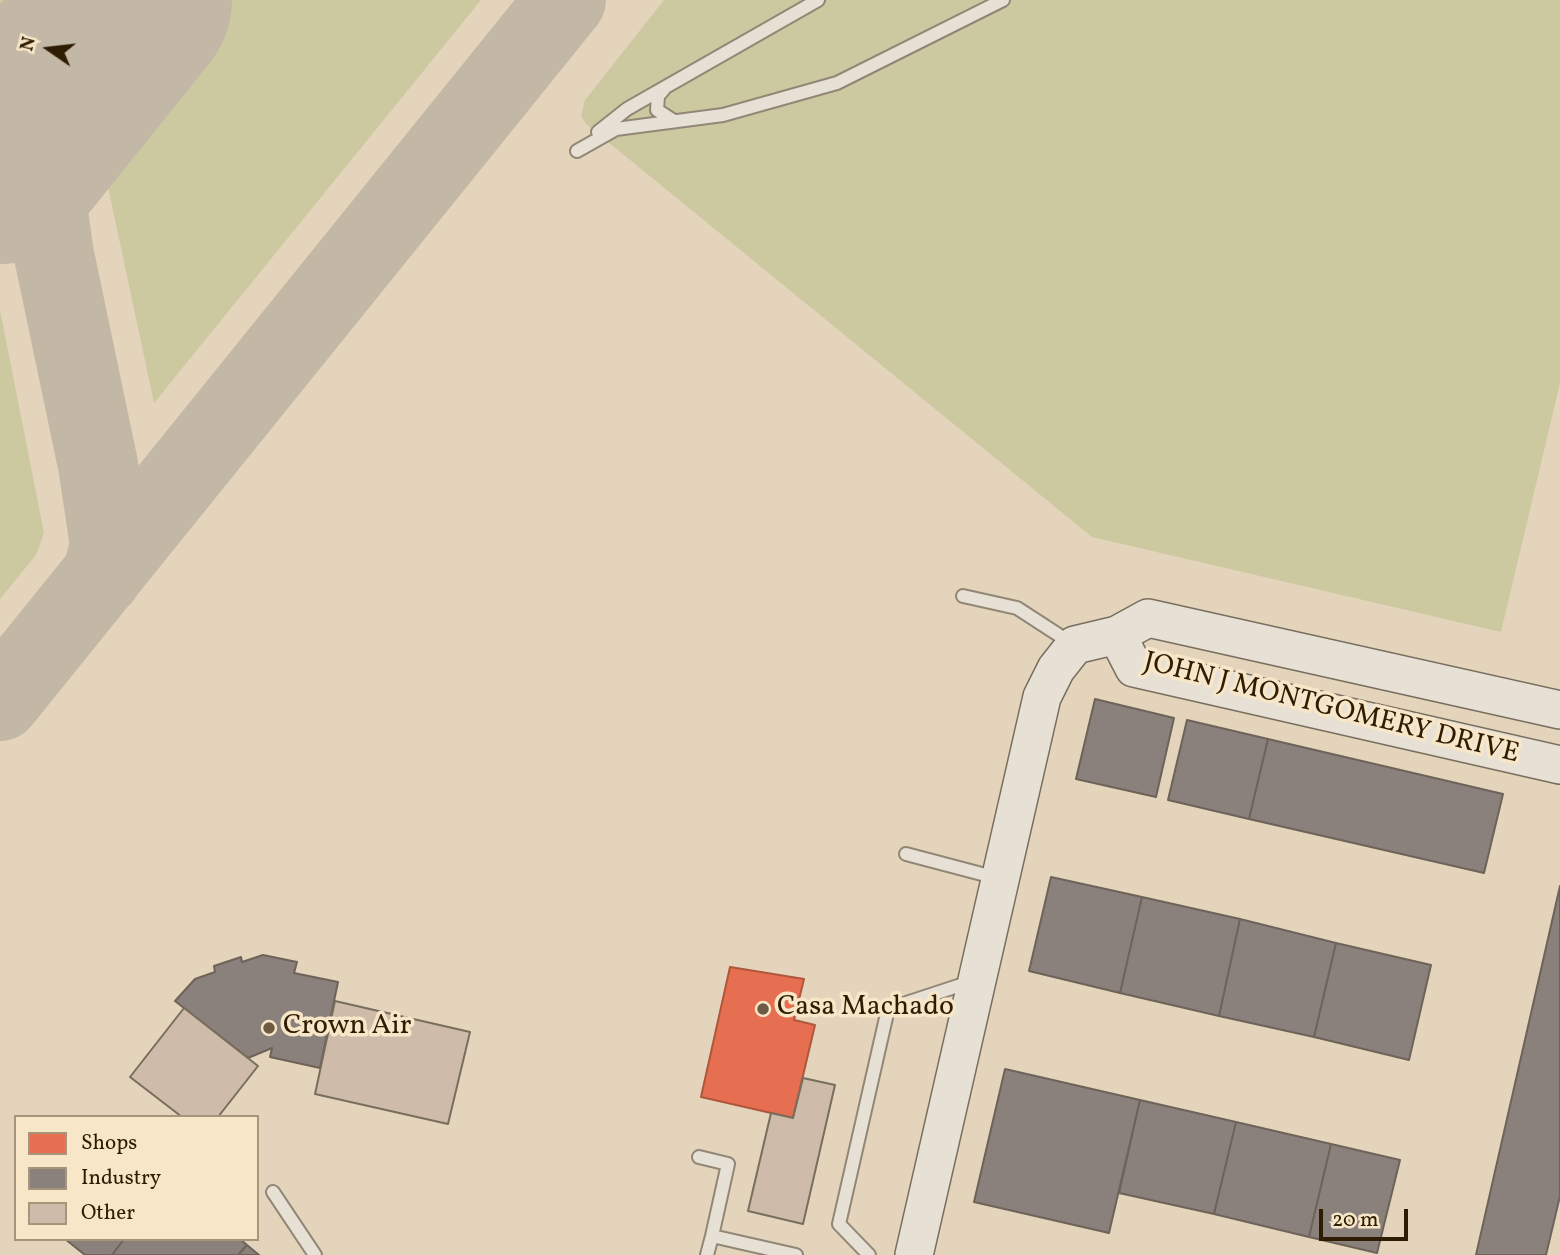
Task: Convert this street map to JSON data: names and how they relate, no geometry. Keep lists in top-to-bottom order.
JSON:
{
  "streets": {
    "street": ["JOHN J MONTGOMERY DRIVE"]
  },
  "places": ["Casa Machado", "Crown Air"],
  "legend": ["Shops", "Industry", "Other"],
  "scale_bar": "20 m",
  "north": "left"
}
